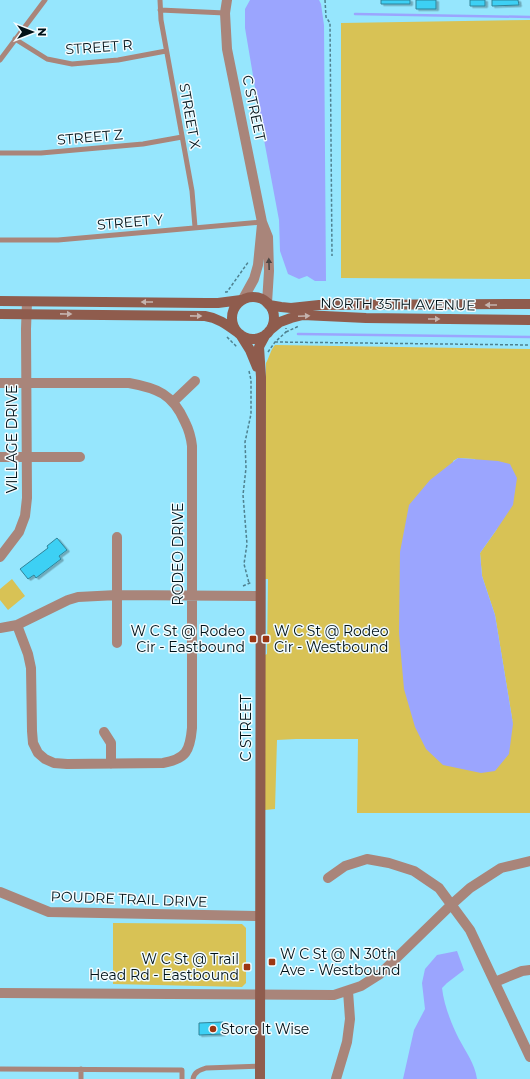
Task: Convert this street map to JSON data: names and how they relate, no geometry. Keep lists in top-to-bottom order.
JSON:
{
  "streets": {
    "street": [
      "C STREET",
      "NORTH 35TH AVENUE",
      "VILLAGE DRIVE",
      "RODEO DRIVE",
      "POUDRE TRAIL DRIVE"
    ],
    "lane": [
      "STREET R",
      "STREET X",
      "STREET Z",
      "STREET Y"
    ]
  },
  "crossings": [
    ["STREET R", "STREET X"],
    ["C STREET", "STREET Y"],
    ["C STREET", "NORTH 35TH AVENUE"],
    ["C STREET", "POUDRE TRAIL DRIVE"],
    ["STREET X", "STREET Z"],
    ["STREET X", "STREET Y"]
  ],
  "places": {
    "transit": [
      "W C St @ Rodeo Cir - Eastbound",
      "W C St @ Rodeo Cir - Westbound",
      "W C St @ N 30th Ave - Westbound",
      "W C St @ Trail Head Rd - Eastbound"
    ],
    "other": ["Store It Wise"]
  },
  "north": "right"
}
